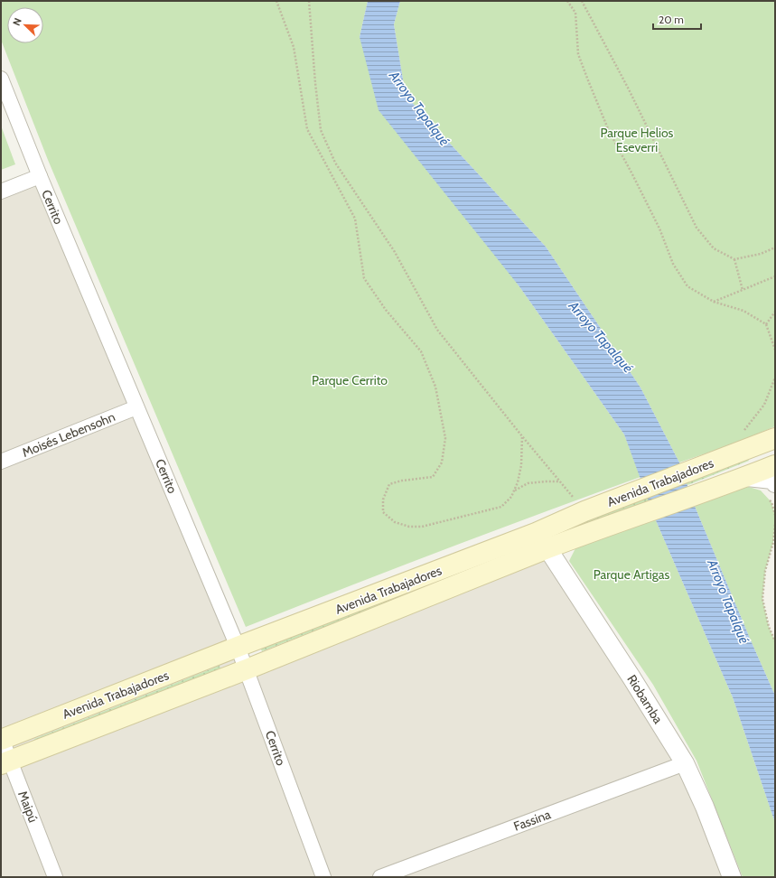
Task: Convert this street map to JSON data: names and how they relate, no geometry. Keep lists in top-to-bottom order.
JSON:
{
  "streets": {
    "main road": ["Avenida Trabajadores"],
    "street": [
      "Cerrito",
      "Moisés Lebensohn",
      "Riobamba",
      "Maipú",
      "Fassina"
    ]
  },
  "crossings": [
    ["Cerrito", "Moisés Lebensohn"],
    ["Cerrito", "Avenida Trabajadores"],
    ["Avenida Trabajadores", "Riobamba"],
    ["Avenida Trabajadores", "Maipú"],
    ["Riobamba", "Fassina"]
  ],
  "water": ["Arroyo Tapalqué"],
  "parks": ["Parque Helios Eseverri", "Parque Cerrito", "Parque Artigas"],
  "scale_bar": "20 m",
  "north": "top left"
}
